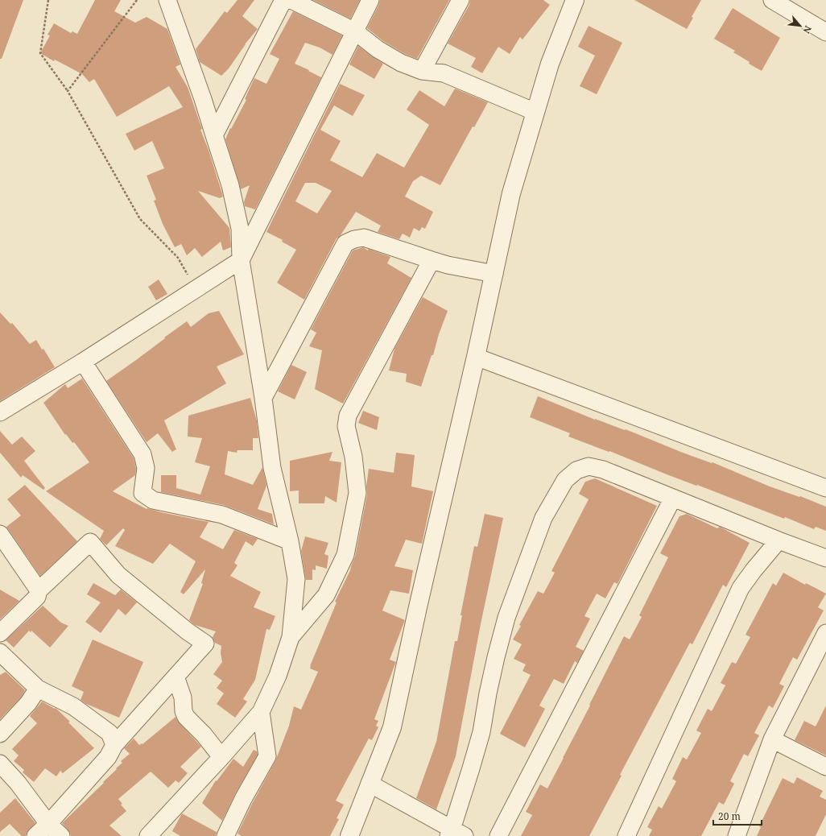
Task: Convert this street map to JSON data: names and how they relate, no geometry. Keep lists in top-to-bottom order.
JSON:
{
  "scale_bar": "20 m",
  "north": "bottom right"
}
